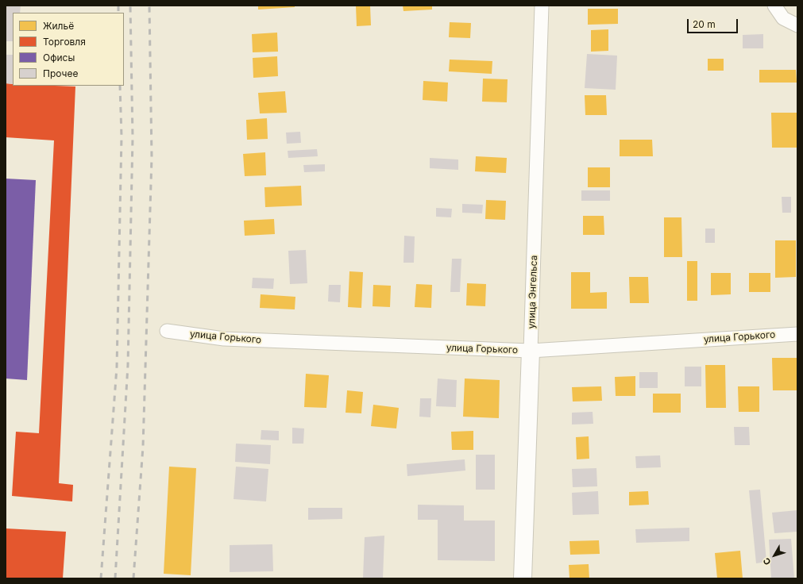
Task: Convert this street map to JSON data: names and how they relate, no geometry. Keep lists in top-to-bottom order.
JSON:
{
  "streets": {
    "street": ["улица Энгельса", "улица Горького"]
  },
  "crossings": [
    ["улица Энгельса", "улица Горького"]
  ],
  "legend": [
    "Жильё",
    "Торговля",
    "Офисы",
    "Прочее"
  ],
  "scale_bar": "20 m",
  "north": "bottom left"
}
